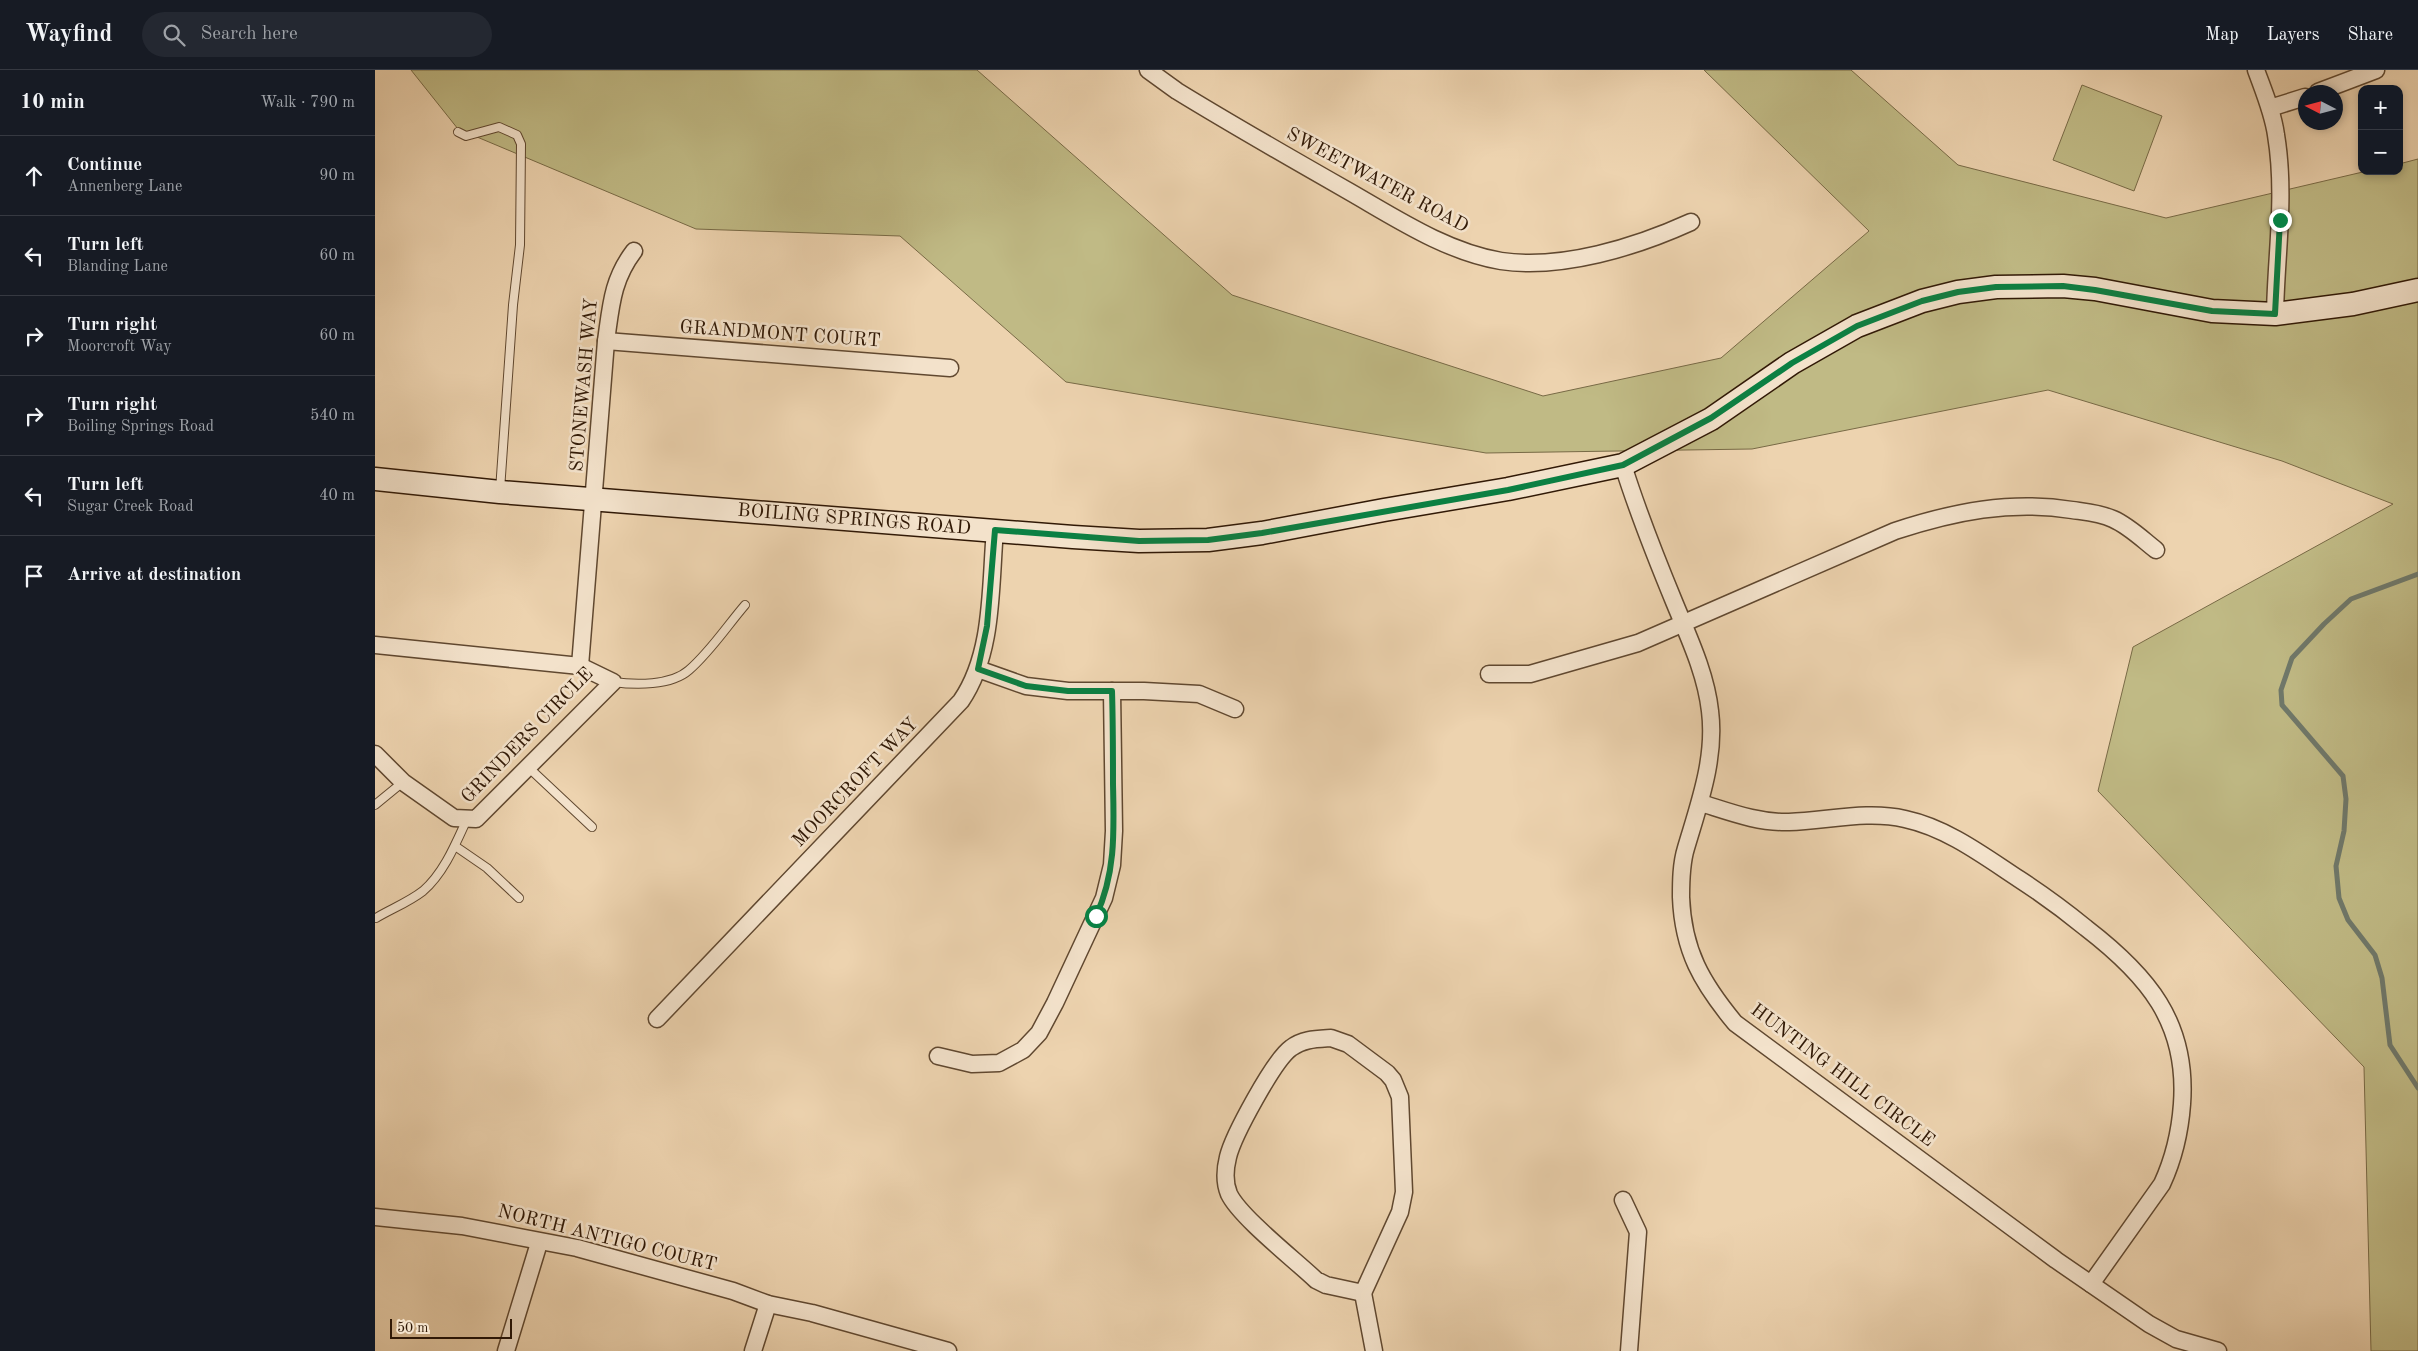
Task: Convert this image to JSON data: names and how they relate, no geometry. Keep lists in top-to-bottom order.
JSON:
{
  "streets": {
    "street": [
      "SWEETWATER ROAD",
      "GRANDMONT COURT",
      "STONEWASH WAY",
      "BOILING SPRINGS ROAD",
      "GRINDERS CIRCLE",
      "MOORCROFT WAY",
      "HUNTING HILL CIRCLE",
      "NORTH ANTIGO COURT"
    ]
  },
  "crossings": [
    ["GRANDMONT COURT", "STONEWASH WAY"],
    ["STONEWASH WAY", "BOILING SPRINGS ROAD"],
    ["STONEWASH WAY", "GRINDERS CIRCLE"],
    ["BOILING SPRINGS ROAD", "GRINDERS CIRCLE"],
    ["BOILING SPRINGS ROAD", "MOORCROFT WAY"],
    ["BOILING SPRINGS ROAD", "HUNTING HILL CIRCLE"]
  ],
  "scale_bar": "50 m",
  "north": "left",
  "page": {
    "header": "Wayfind",
    "search": "Search here",
    "nav": ["Map", "Layers", "Share"],
    "heading": ["10 min", "Walk · 790 m"],
    "map_buttons": ["+", "−"],
    "list": [
      ["Continue", "Annenberg Lane", "90 m"],
      ["Turn left", "Blanding Lane", "60 m"],
      ["Turn right", "Moorcroft Way", "60 m"],
      ["Turn right", "Boiling Springs Road", "540 m"],
      ["Turn left", "Sugar Creek Road", "40 m"],
      "Arrive at destination"
    ],
    "scale": "50 m"
  }
}
